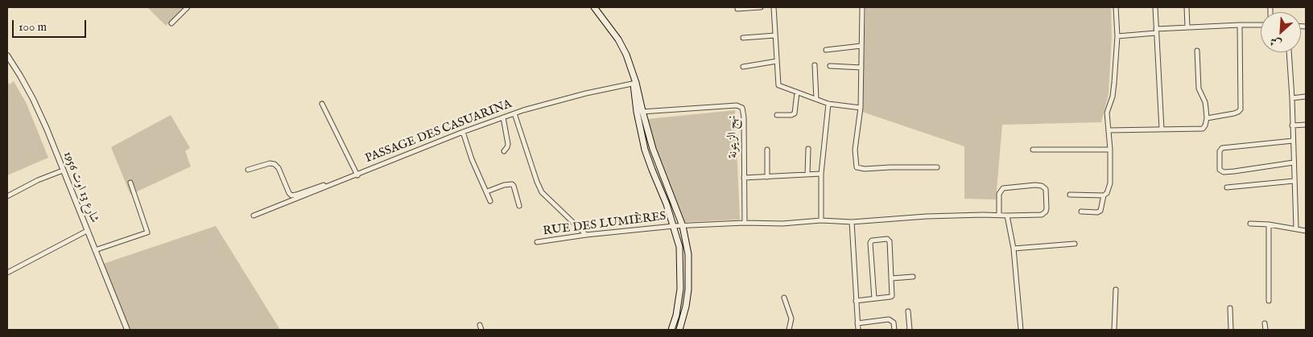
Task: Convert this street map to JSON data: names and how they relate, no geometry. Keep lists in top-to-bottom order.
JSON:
{
  "streets": {
    "street": [
      "PASSAGE DES CASUARINA",
      "نهج الزيتونة",
      "شارع 13 اوت 1956",
      "RUE DES LUMIÈRES"
    ]
  },
  "crossings": [
    ["نهج الزيتونة", "RUE DES LUMIÈRES"]
  ],
  "scale_bar": "100 m",
  "north": "bottom left"
}
